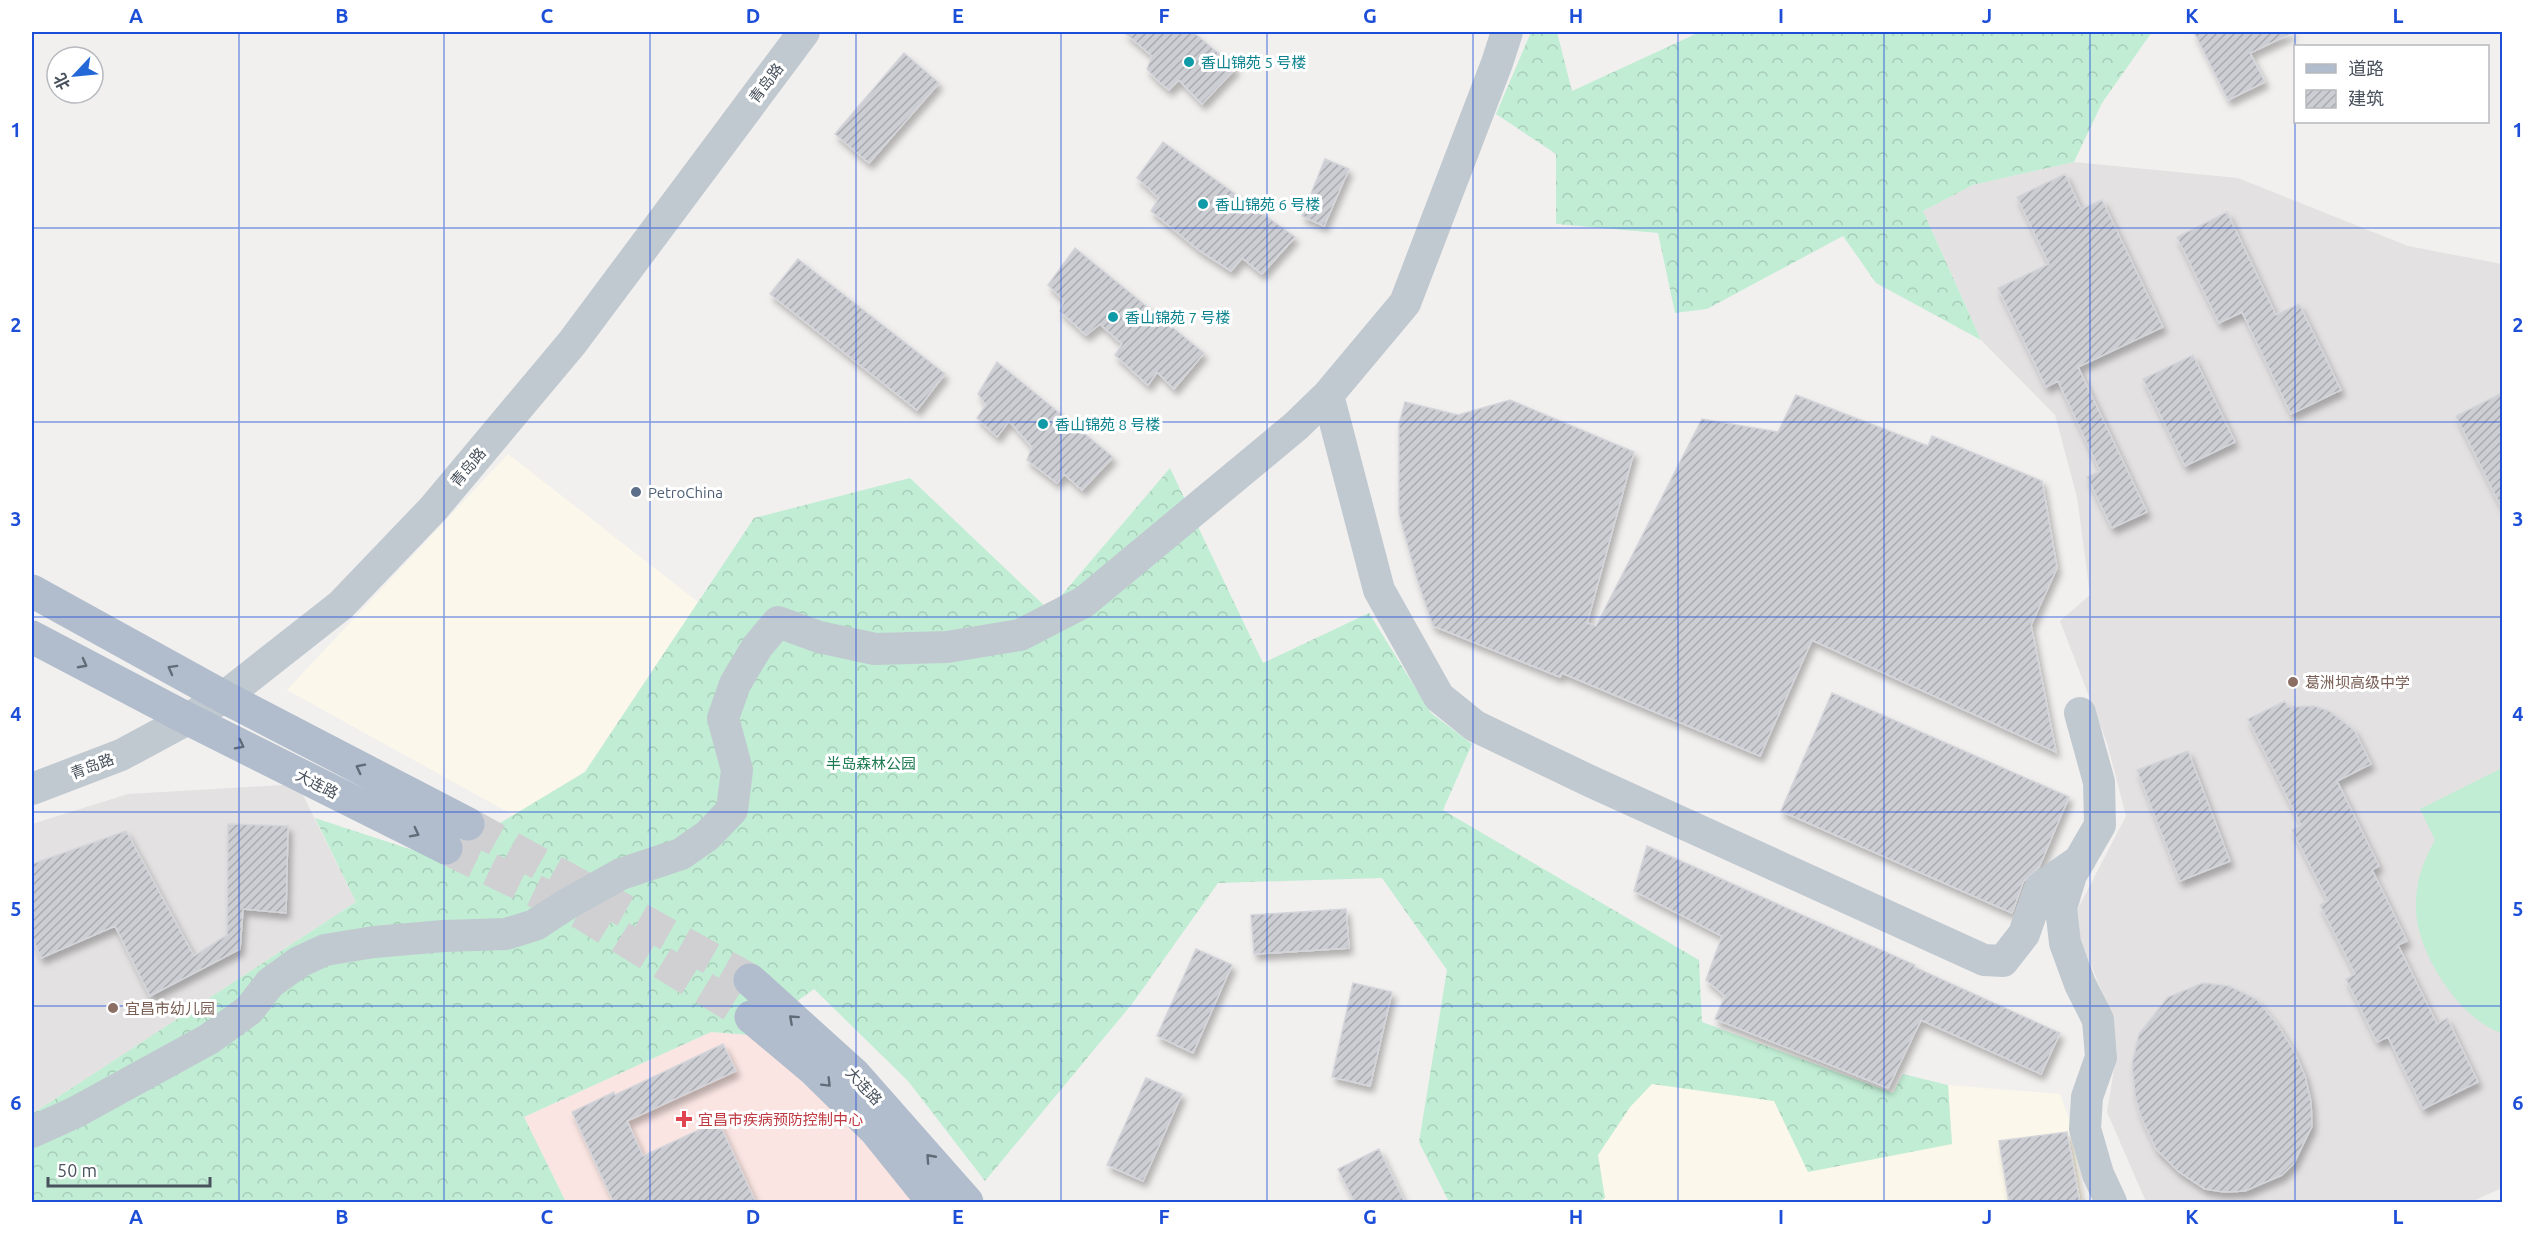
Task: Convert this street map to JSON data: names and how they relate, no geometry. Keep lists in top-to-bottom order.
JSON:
{
  "streets": {
    "main road": ["大连路"],
    "street": ["青岛路"]
  },
  "crossings": [
    ["青岛路", "大连路"]
  ],
  "parks": ["半岛森林公园"],
  "places": {
    "other": [
      "香山锦苑 5 号楼",
      "香山锦苑 6 号楼",
      "香山锦苑 7 号楼",
      "香山锦苑 8 号楼",
      "PetroChina",
      "葛洲坝高级中学",
      "宜昌市幼儿园"
    ],
    "health": ["宜昌市疾病预防控制中心"]
  },
  "legend": ["道路", "建筑"],
  "scale_bar": "50 m",
  "north": "bottom left",
  "grid": {
    "columns": [
      "A",
      "B",
      "C",
      "D",
      "E",
      "F",
      "G",
      "H",
      "I",
      "J",
      "K",
      "L"
    ],
    "rows": [
      "1",
      "2",
      "3",
      "4",
      "5",
      "6"
    ]
  }
}
